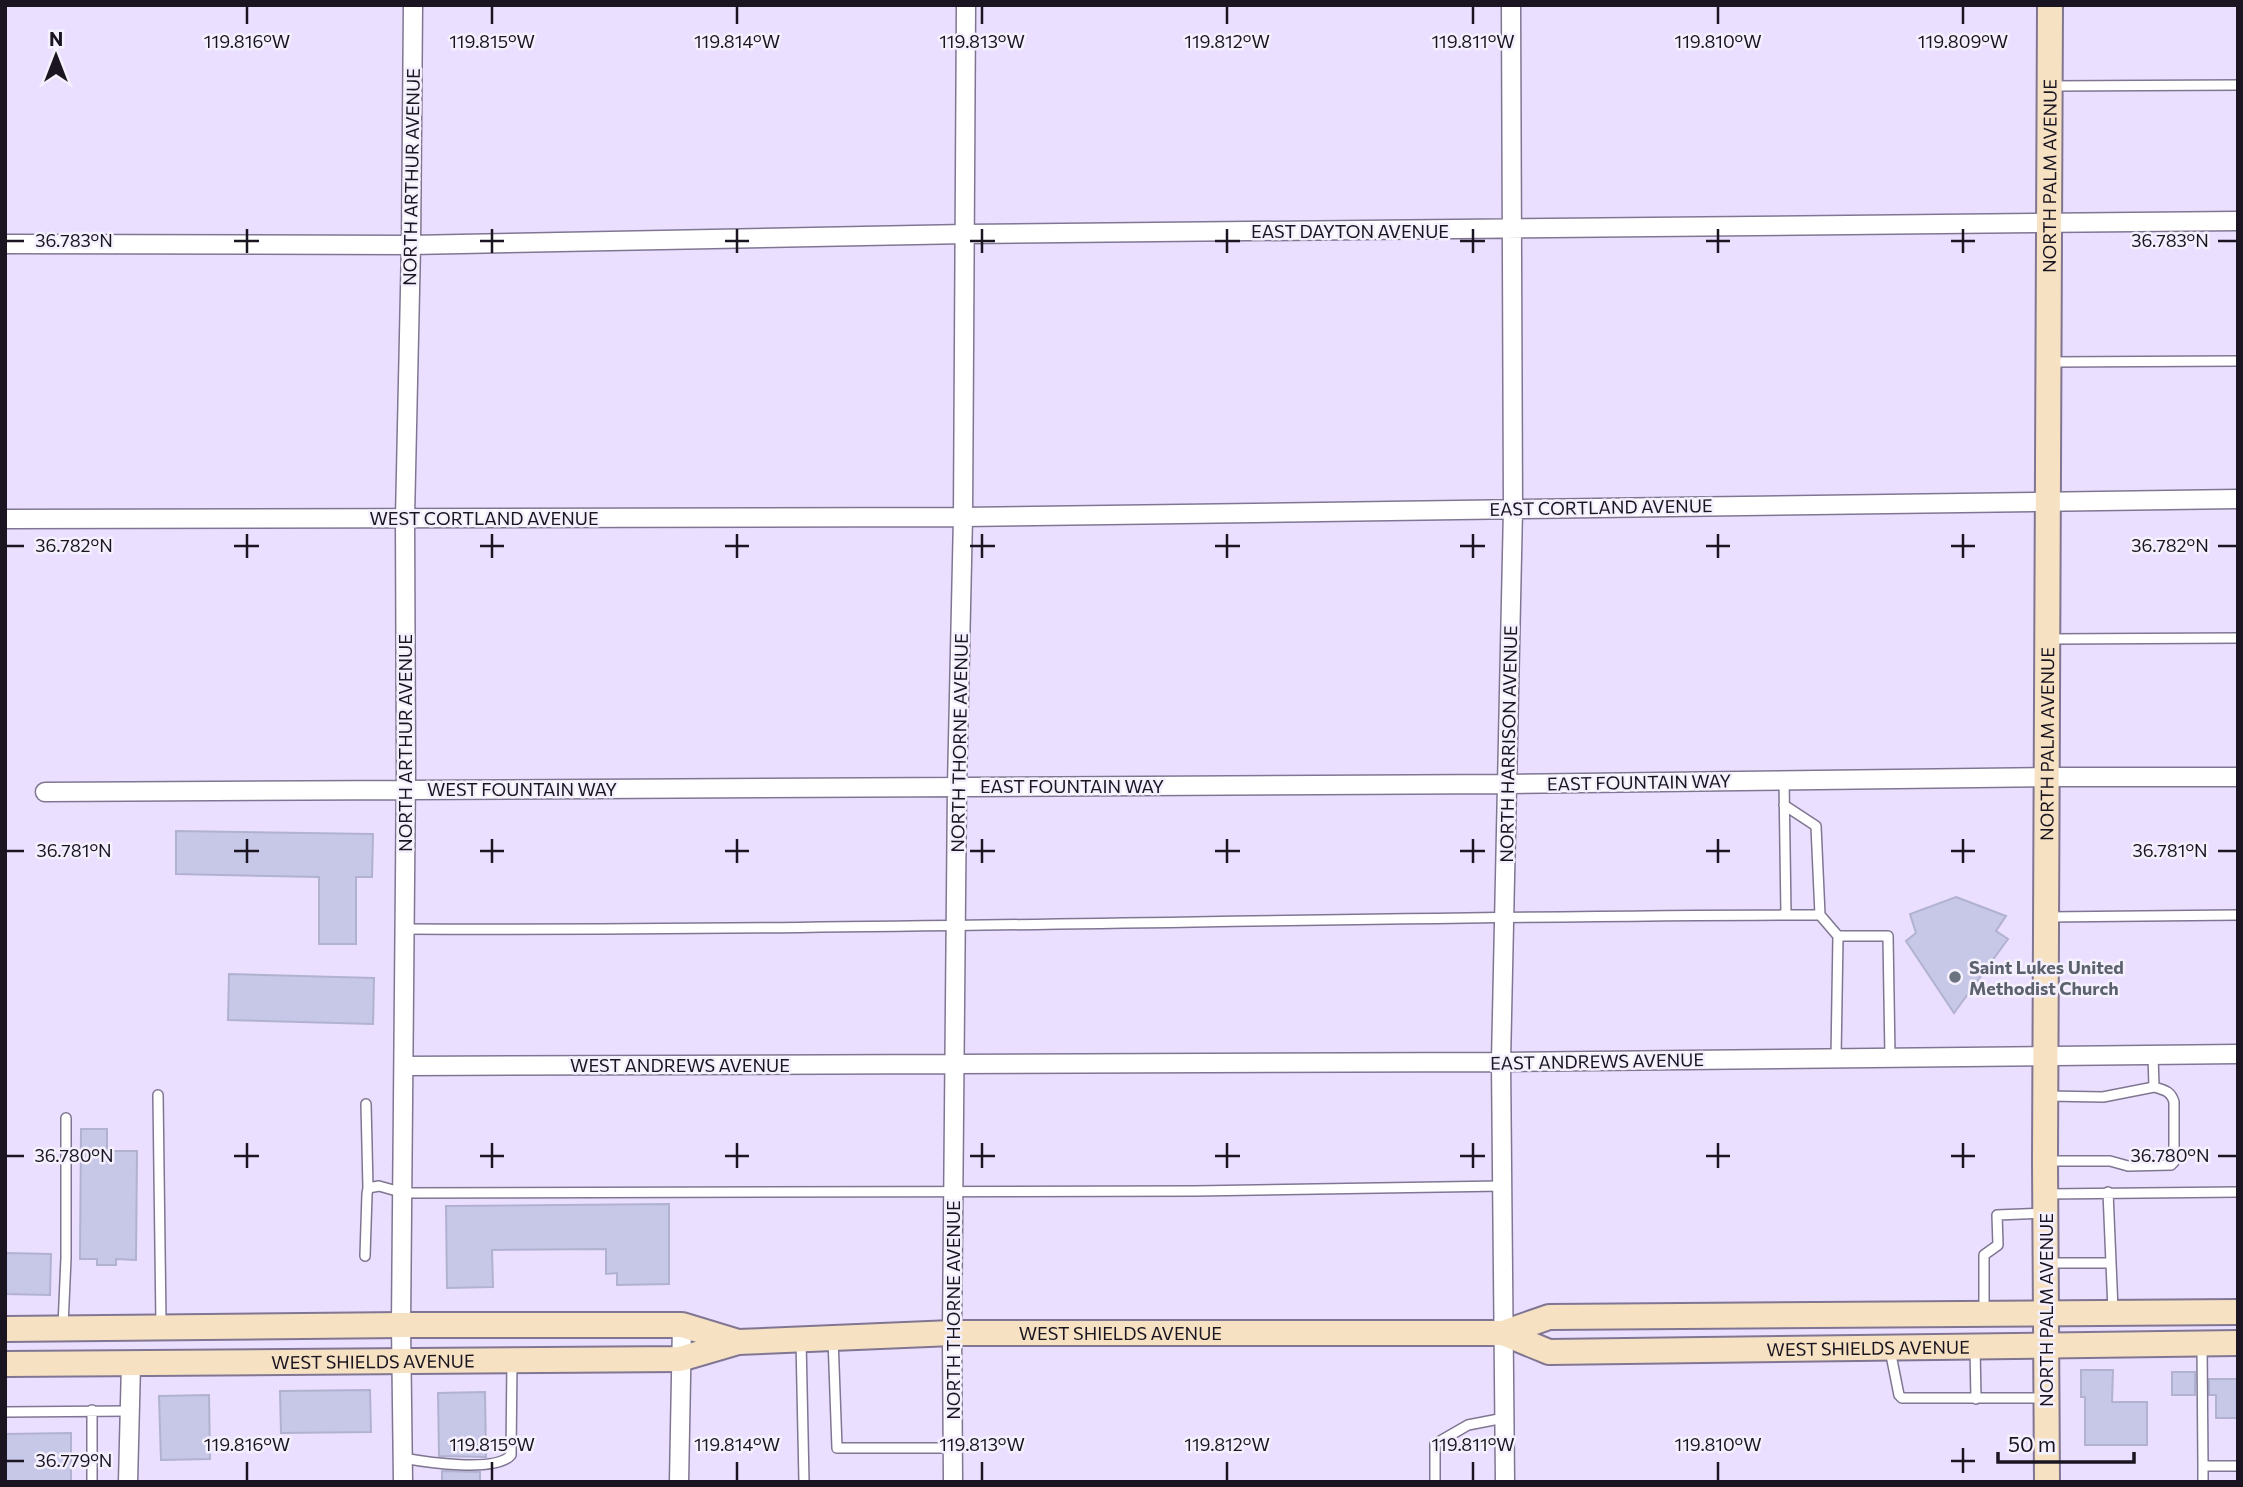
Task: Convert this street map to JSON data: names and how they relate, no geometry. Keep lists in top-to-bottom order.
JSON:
{
  "streets": {
    "main road": ["NORTH PALM AVENUE", "WEST SHIELDS AVENUE"],
    "street": [
      "NORTH ARTHUR AVENUE",
      "EAST DAYTON AVENUE",
      "EAST CORTLAND AVENUE",
      "WEST CORTLAND AVENUE",
      "NORTH THORNE AVENUE",
      "NORTH HARRISON AVENUE",
      "EAST FOUNTAIN WAY",
      "WEST FOUNTAIN WAY",
      "EAST ANDREWS AVENUE",
      "WEST ANDREWS AVENUE"
    ]
  },
  "crossings": [
    ["NORTH ARTHUR AVENUE", "EAST DAYTON AVENUE"],
    ["NORTH ARTHUR AVENUE", "WEST CORTLAND AVENUE"],
    ["NORTH ARTHUR AVENUE", "WEST FOUNTAIN WAY"],
    ["NORTH ARTHUR AVENUE", "WEST ANDREWS AVENUE"],
    ["NORTH ARTHUR AVENUE", "WEST SHIELDS AVENUE"],
    ["NORTH PALM AVENUE", "EAST DAYTON AVENUE"],
    ["NORTH PALM AVENUE", "EAST CORTLAND AVENUE"],
    ["NORTH PALM AVENUE", "EAST FOUNTAIN WAY"],
    ["NORTH PALM AVENUE", "EAST ANDREWS AVENUE"],
    ["NORTH PALM AVENUE", "WEST SHIELDS AVENUE"],
    ["EAST DAYTON AVENUE", "NORTH THORNE AVENUE"],
    ["EAST DAYTON AVENUE", "NORTH HARRISON AVENUE"],
    ["EAST CORTLAND AVENUE", "WEST CORTLAND AVENUE"],
    ["EAST CORTLAND AVENUE", "NORTH THORNE AVENUE"],
    ["EAST CORTLAND AVENUE", "NORTH HARRISON AVENUE"],
    ["WEST CORTLAND AVENUE", "NORTH THORNE AVENUE"],
    ["NORTH THORNE AVENUE", "EAST FOUNTAIN WAY"],
    ["NORTH THORNE AVENUE", "WEST FOUNTAIN WAY"],
    ["NORTH THORNE AVENUE", "EAST ANDREWS AVENUE"],
    ["NORTH THORNE AVENUE", "WEST ANDREWS AVENUE"],
    ["NORTH THORNE AVENUE", "WEST SHIELDS AVENUE"],
    ["NORTH HARRISON AVENUE", "EAST FOUNTAIN WAY"],
    ["NORTH HARRISON AVENUE", "EAST ANDREWS AVENUE"],
    ["NORTH HARRISON AVENUE", "WEST SHIELDS AVENUE"],
    ["EAST FOUNTAIN WAY", "WEST FOUNTAIN WAY"],
    ["EAST ANDREWS AVENUE", "WEST ANDREWS AVENUE"]
  ],
  "places": ["Saint Lukes United Methodist Church"],
  "scale_bar": "50 m",
  "north": "top",
  "coordinates": [
    "119.816°W",
    "119.815°W",
    "119.814°W",
    "119.813°W",
    "119.812°W",
    "119.811°W",
    "119.810°W",
    "119.809°W",
    "36.783°N",
    "36.782°N",
    "36.781°N",
    "36.780°N",
    "36.779°N"
  ]
}
